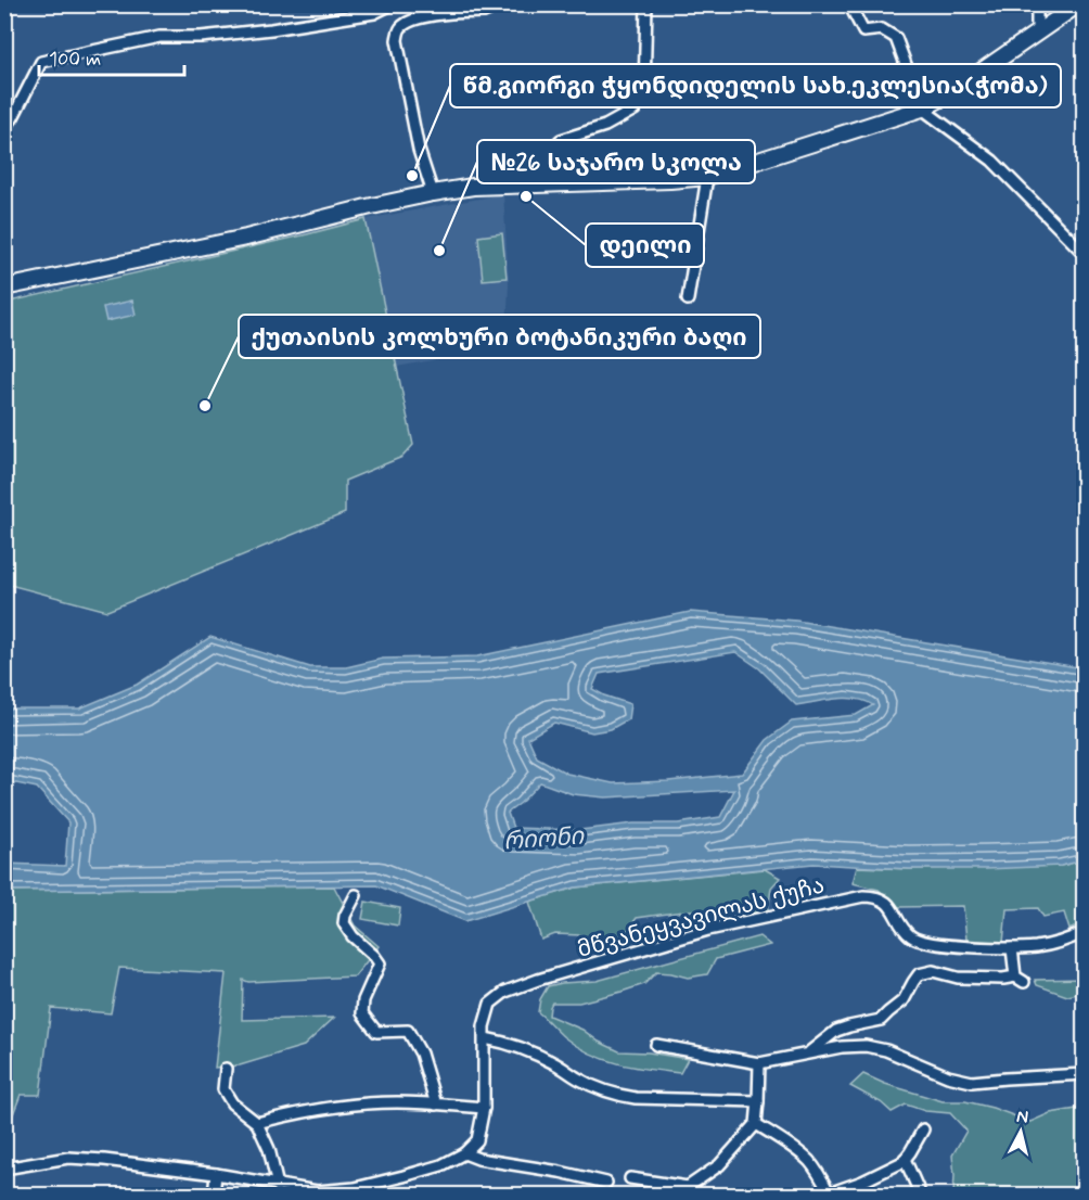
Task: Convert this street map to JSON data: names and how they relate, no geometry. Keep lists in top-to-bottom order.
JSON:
{
  "streets": {
    "street": ["მწვანეყვავილას ქუჩა"]
  },
  "water": ["რიონი"],
  "places": [
    "წმ.გიორგი ჭყონდიდელის სახ.ეკლესია(ჭომა)",
    "დეილი",
    "№26 საჯარო სკოლა",
    "ქუთაისის კოლხური ბოტანიკური ბაღი"
  ],
  "scale_bar": "100 m",
  "north": "top"
}
